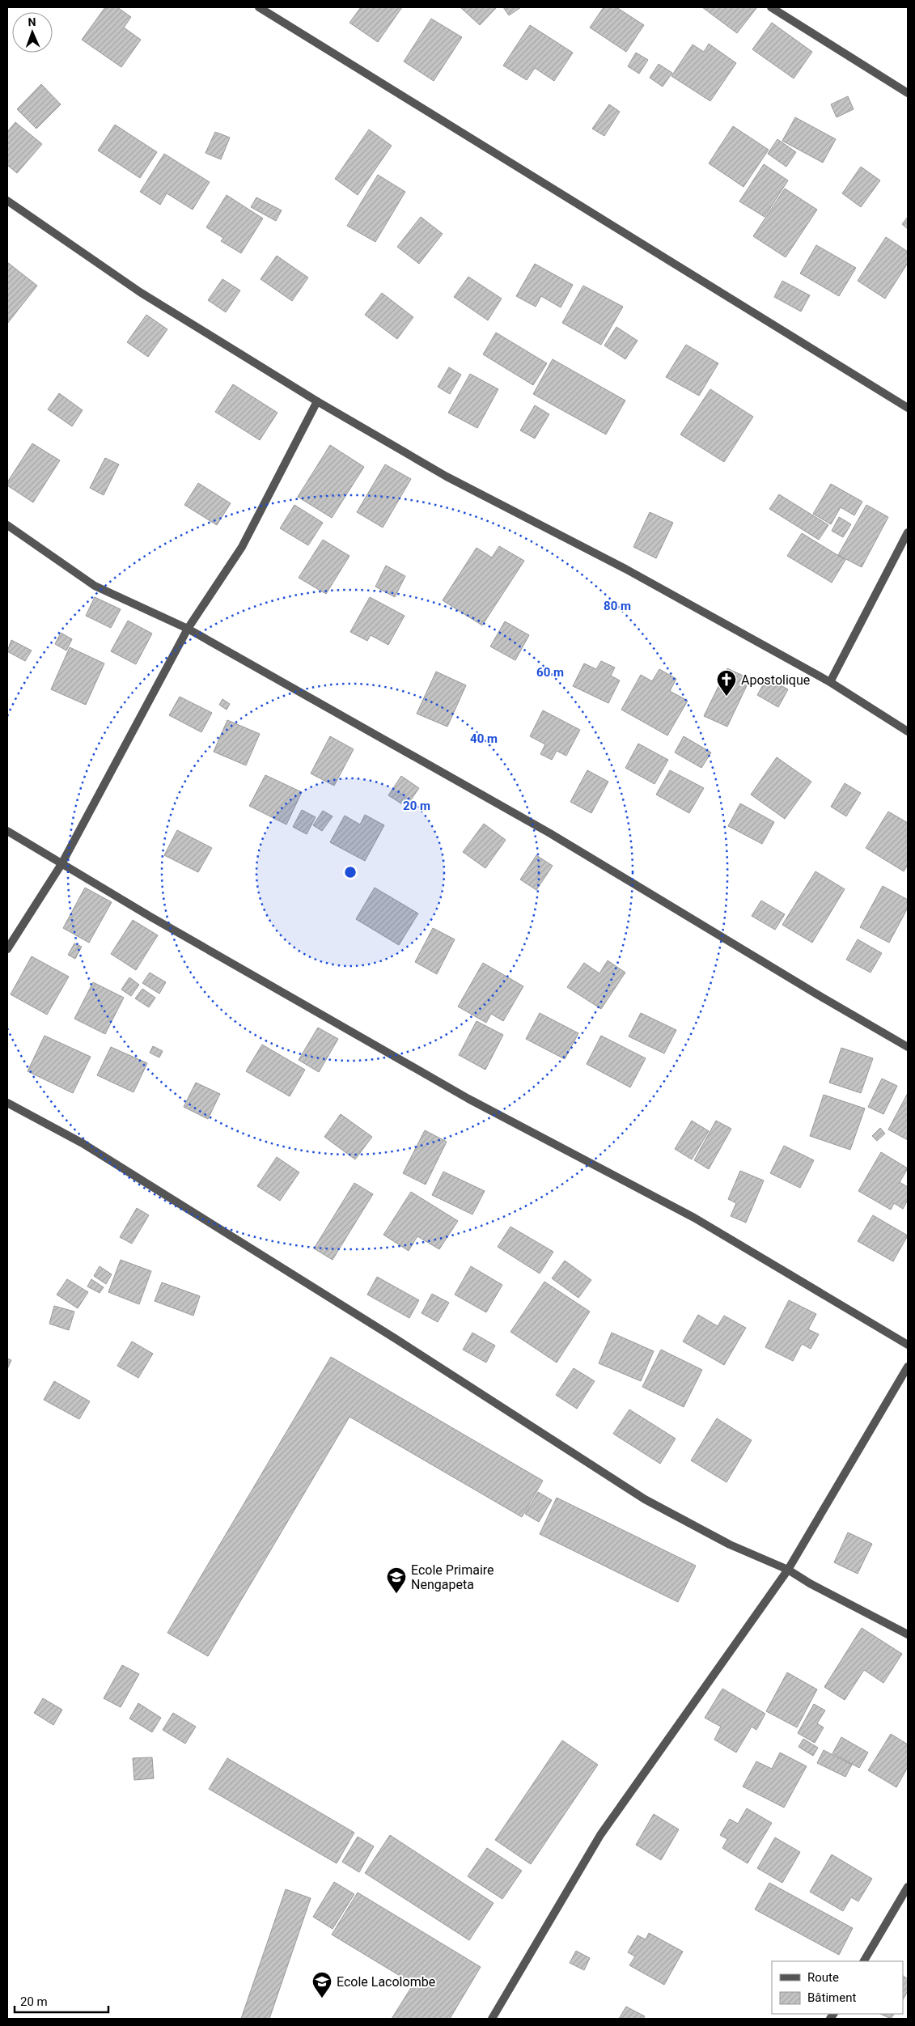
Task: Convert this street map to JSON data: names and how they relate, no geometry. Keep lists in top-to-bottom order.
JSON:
{
  "places": {
    "church": ["Apostolique"],
    "school or university": ["Ecole Primaire Nengapeta", "Ecole Lacolombe"]
  },
  "legend": ["Route", "Bâtiment"],
  "scale_bar": "20 m",
  "north": "top",
  "rings": [
    "80 m",
    "60 m",
    "40 m",
    "20 m"
  ]
}
